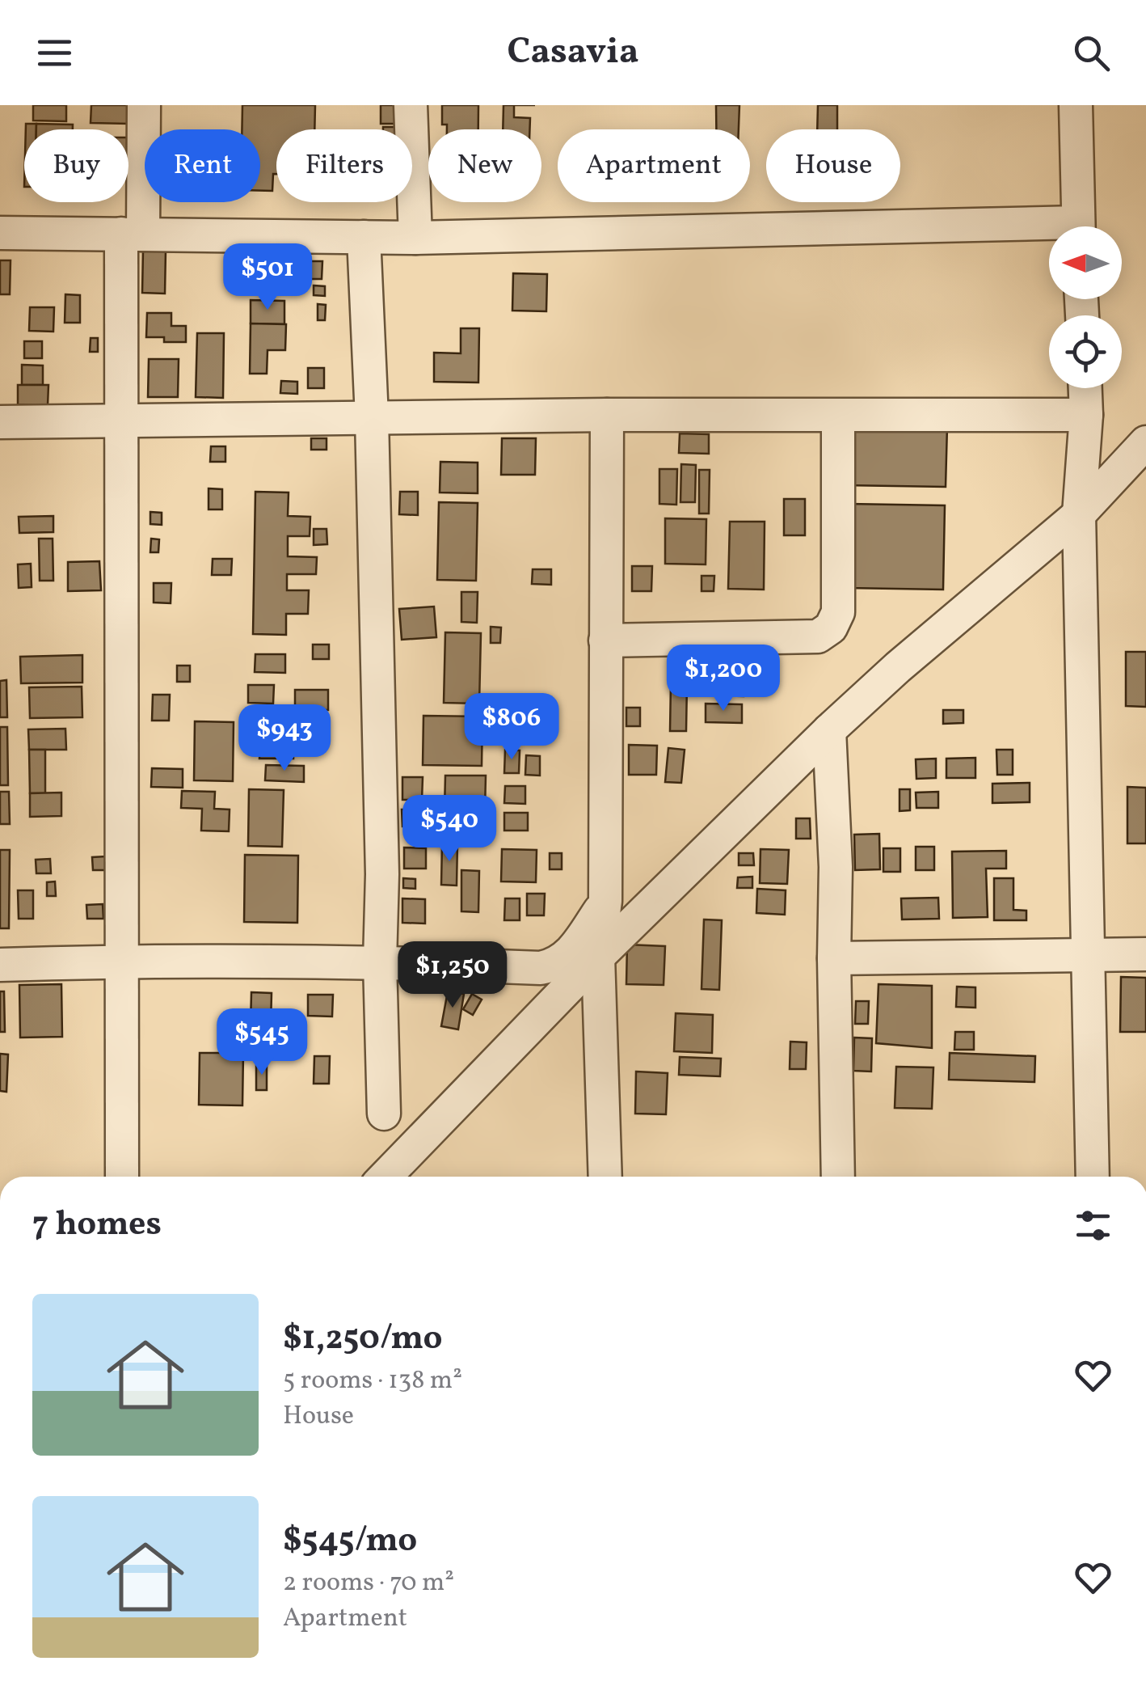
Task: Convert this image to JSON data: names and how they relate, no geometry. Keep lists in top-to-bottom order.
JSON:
{
  "north": "left",
  "page": {
    "header": "Casavia",
    "chip": [
      "Buy",
      "Rent",
      "Filters",
      "New",
      "Apartment",
      "House"
    ],
    "price": [
      "$501",
      "$1,200",
      "$806",
      "$943",
      "$540",
      "$1,250",
      "$545"
    ],
    "heading": "7 homes",
    "list": [
      {
        "name": "$1,250/mo",
        "note": "5 rooms · 138 m² · House"
      },
      {
        "name": "$545/mo",
        "note": "2 rooms · 70 m² · Apartment"
      }
    ]
  }
}
